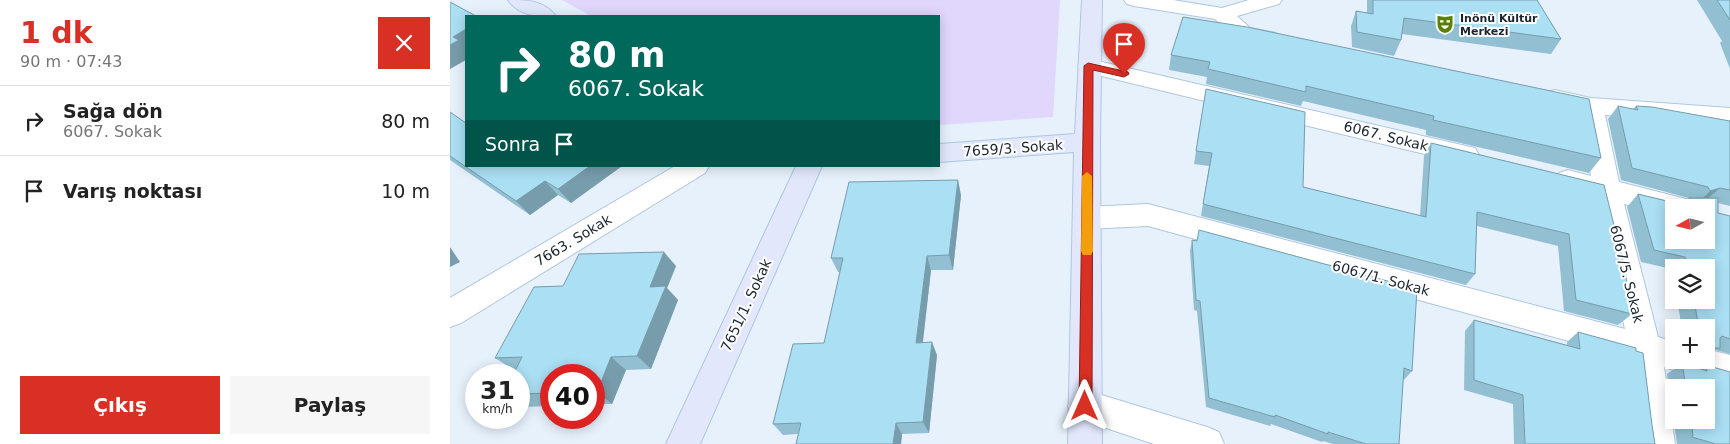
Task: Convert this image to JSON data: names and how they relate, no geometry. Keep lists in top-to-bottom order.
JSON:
{
  "streets": {
    "street": [
      "6067. Sokak",
      "7659/3. Sokak",
      "7663. Sokak",
      "6067/5. Sokak",
      "6067/1. Sokak",
      "7651/1. Sokak"
    ]
  },
  "crossings": [
    ["6067/5. Sokak", "6067/1. Sokak"]
  ],
  "places": {
    "theatre": ["Inönü Kültür Merkezi"]
  },
  "north": "left",
  "page": {
    "heading": ["1 dk", "90 m · 07:43"],
    "turn": ["80 m", "6067. Sokak"],
    "list": [
      {
        "name": "Sağa dön",
        "note": "6067. Sokak",
        "value": "80 m"
      },
      {
        "name": "Varış noktası",
        "value": "10 m"
      }
    ],
    "then": "Sonra",
    "map_buttons": ["+", "−"],
    "speed": "31 km/h",
    "limit": "40",
    "buttons": ["Çıkış", "Paylaş"]
  }
}
